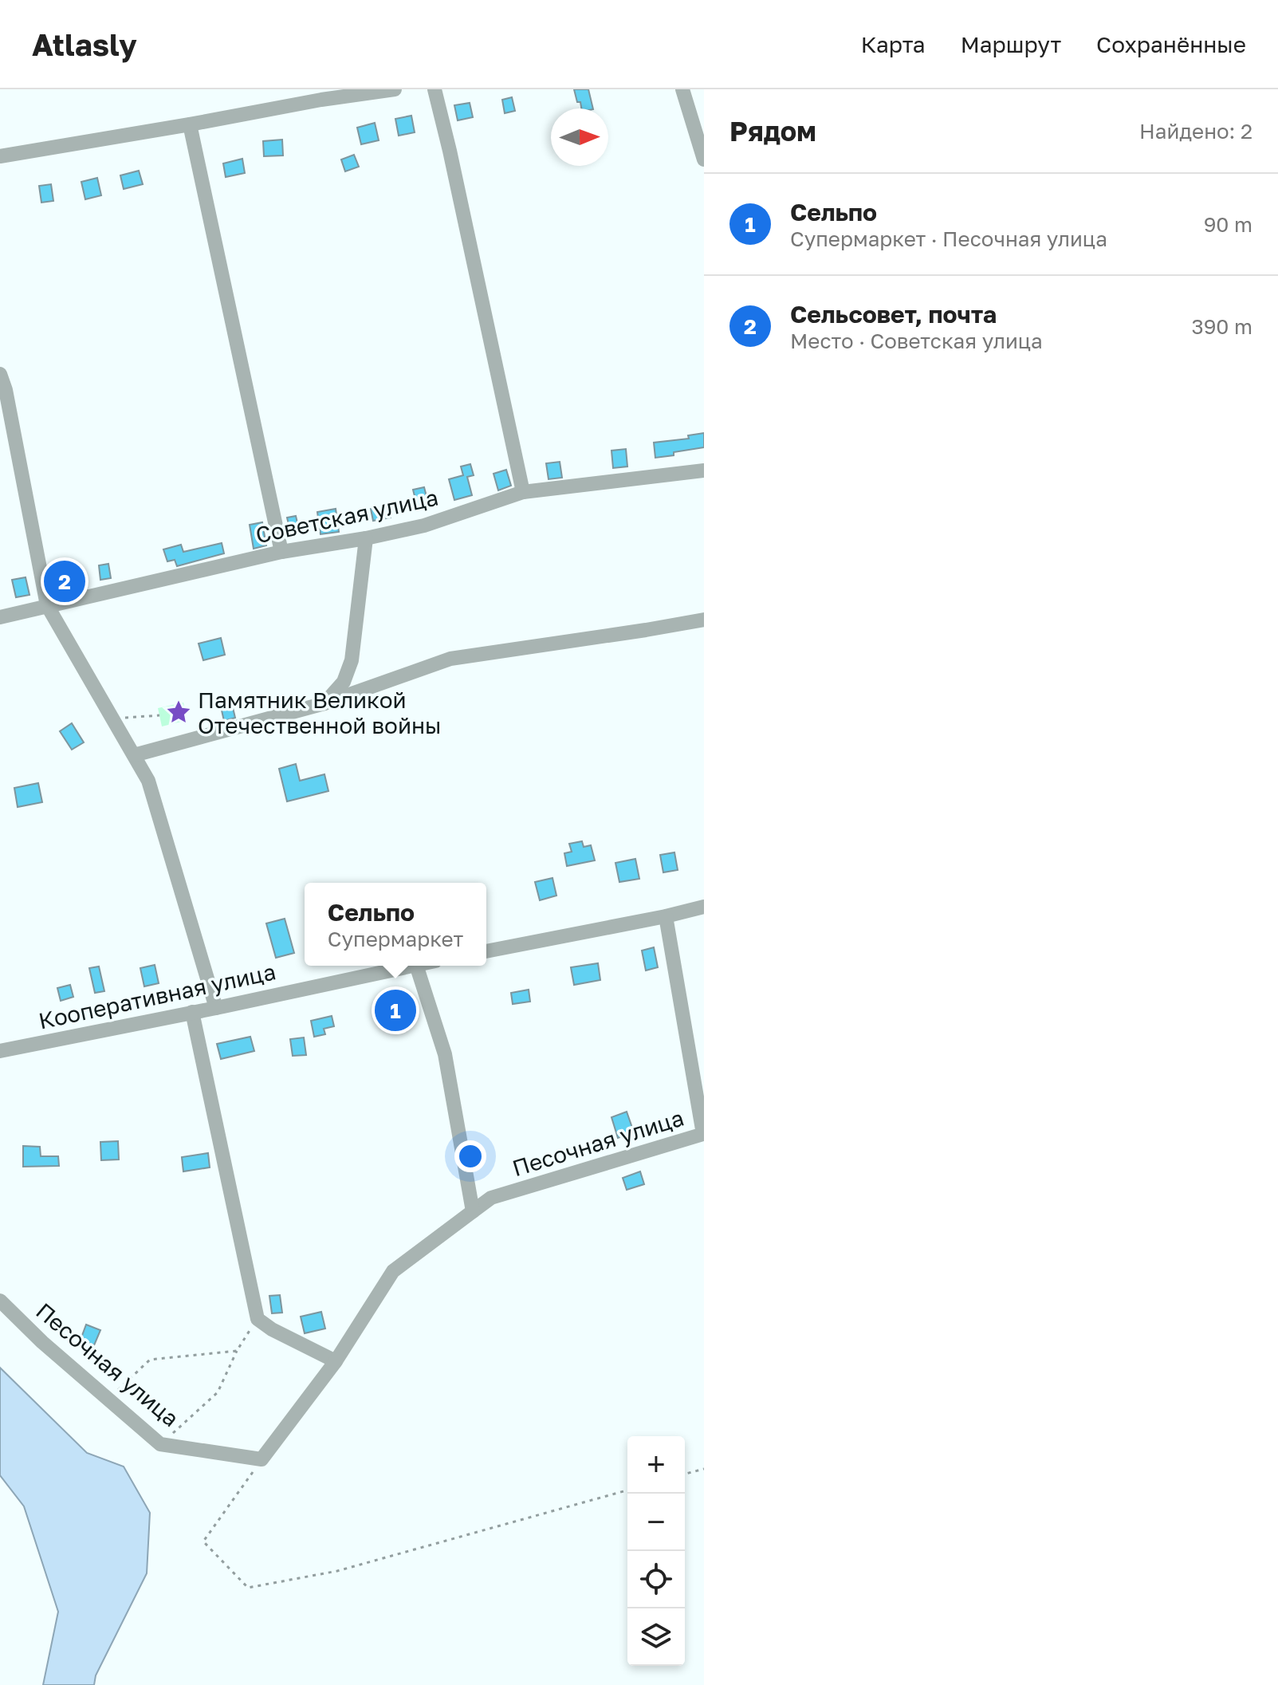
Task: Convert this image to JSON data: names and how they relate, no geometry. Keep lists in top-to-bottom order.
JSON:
{
  "streets": {
    "street": ["Советская улица", "Кооперативная улица", "Песочная улица"]
  },
  "places": {
    "place": ["Памятник Великой Отечественной войны"]
  },
  "north": "right",
  "page": {
    "header": "Atlasly",
    "nav": ["Карта", "Маршрут", "Сохранённые"],
    "heading": ["Рядом", "Найдено: 2"],
    "list": [
      {
        "mark": "1",
        "name": "Сельпо",
        "note": "Супермаркет · Песочная улица",
        "value": "90 m"
      },
      {
        "mark": "2",
        "name": "Сельсовет, почта",
        "note": "Место · Советская улица",
        "value": "390 m"
      }
    ],
    "pins": ["2", "1"],
    "popup": ["Сельпо", "Супермаркет"],
    "map_buttons": ["+", "−"]
  }
}
